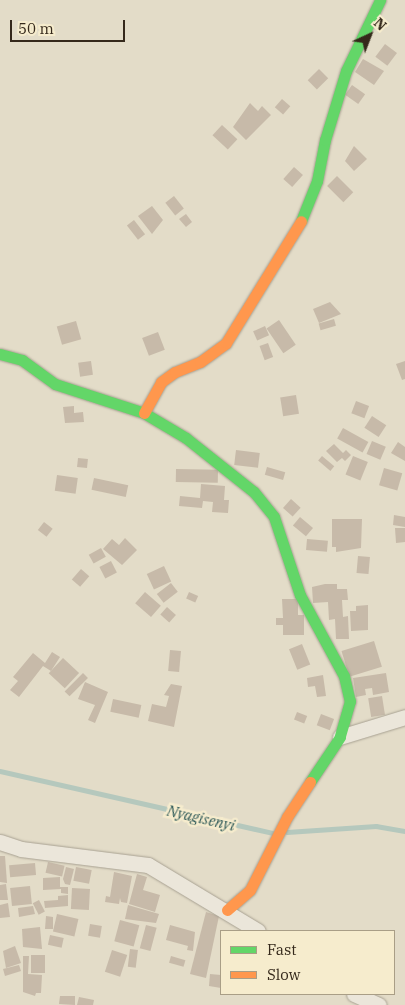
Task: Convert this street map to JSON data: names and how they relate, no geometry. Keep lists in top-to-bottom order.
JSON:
{
  "water": ["Nyagisenyi"],
  "legend": ["Fast", "Slow"],
  "scale_bar": "50 m",
  "north": "top right"
}
